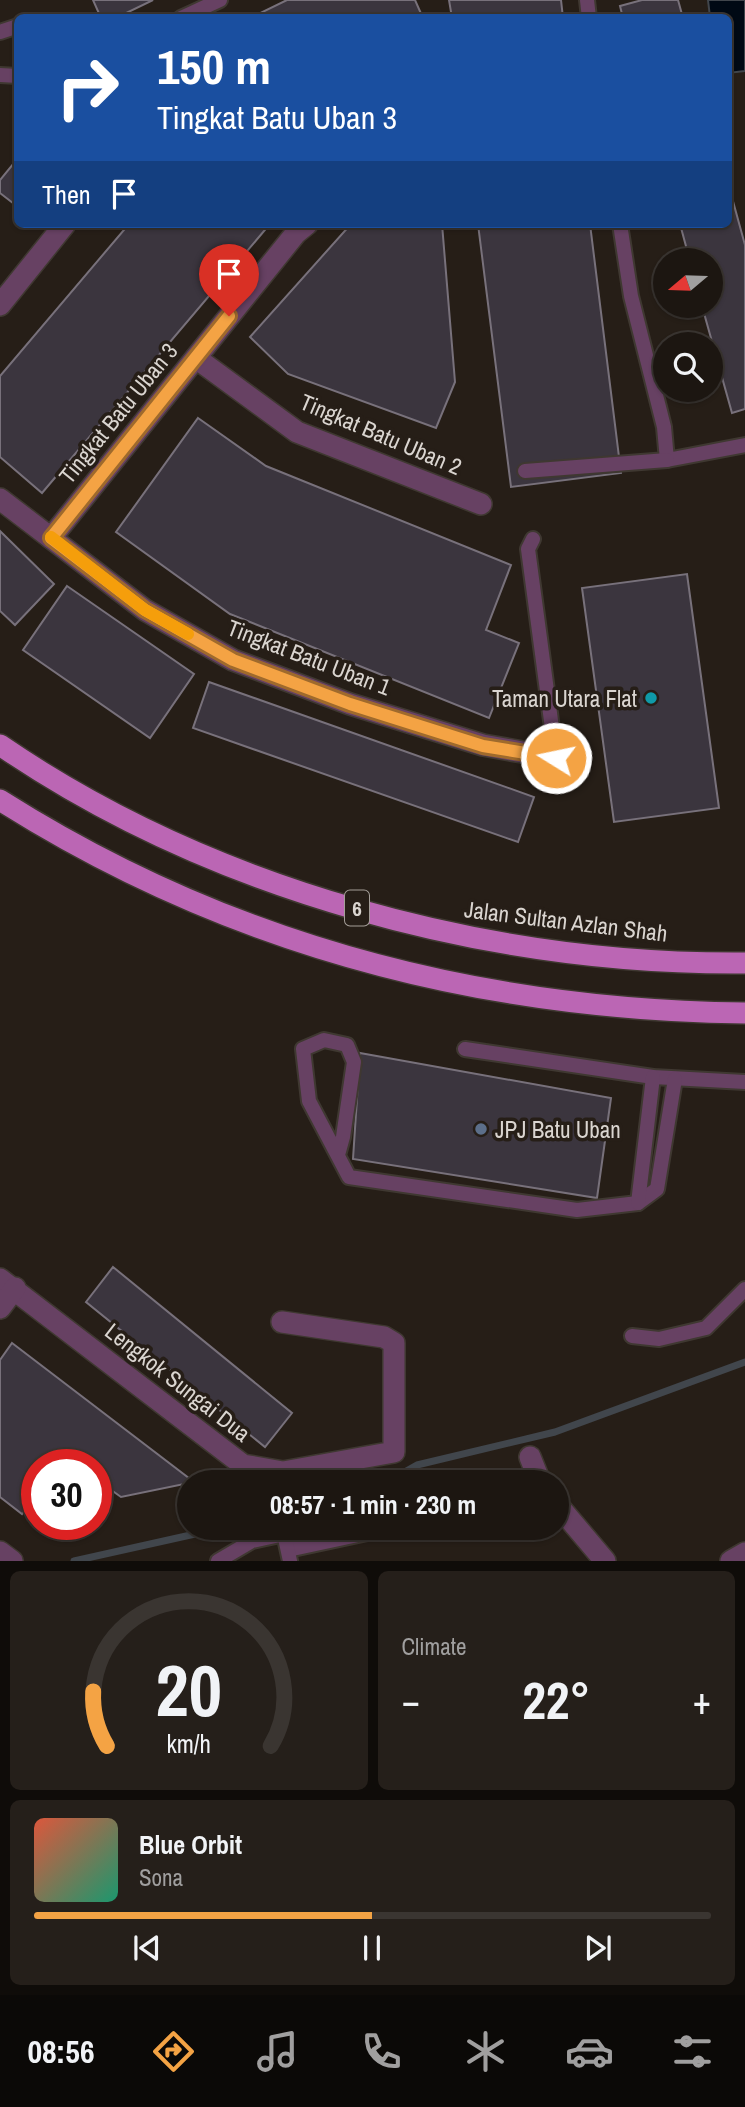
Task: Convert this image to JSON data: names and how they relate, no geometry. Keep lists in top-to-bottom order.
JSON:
{
  "streets": {
    "highway": ["6", "Jalan Sultan Azlan Shah"],
    "street": [
      "Tingkat Batu Uban 3",
      "Tingkat Batu Uban 2",
      "Tingkat Batu Uban 1",
      "Lengkok Sungai Dua"
    ]
  },
  "crossings": [
    ["Tingkat Batu Uban 3", "Tingkat Batu Uban 2"],
    ["Tingkat Batu Uban 3", "Tingkat Batu Uban 1"]
  ],
  "places": ["Taman Utara Flat", "JPJ Batu Uban"],
  "north": "left",
  "page": {
    "turn": ["150 m", "Tingkat Batu Uban 3"],
    "then": "Then",
    "limit": "30",
    "trip": "08:57 · 1 min · 230 m",
    "tile": "Climate",
    "heat": ["−", "22°", "+"],
    "song": ["Blue Orbit", "Sona"],
    "tabs": "08:56",
    "gauge": ["20", "km/h"]
  }
}
